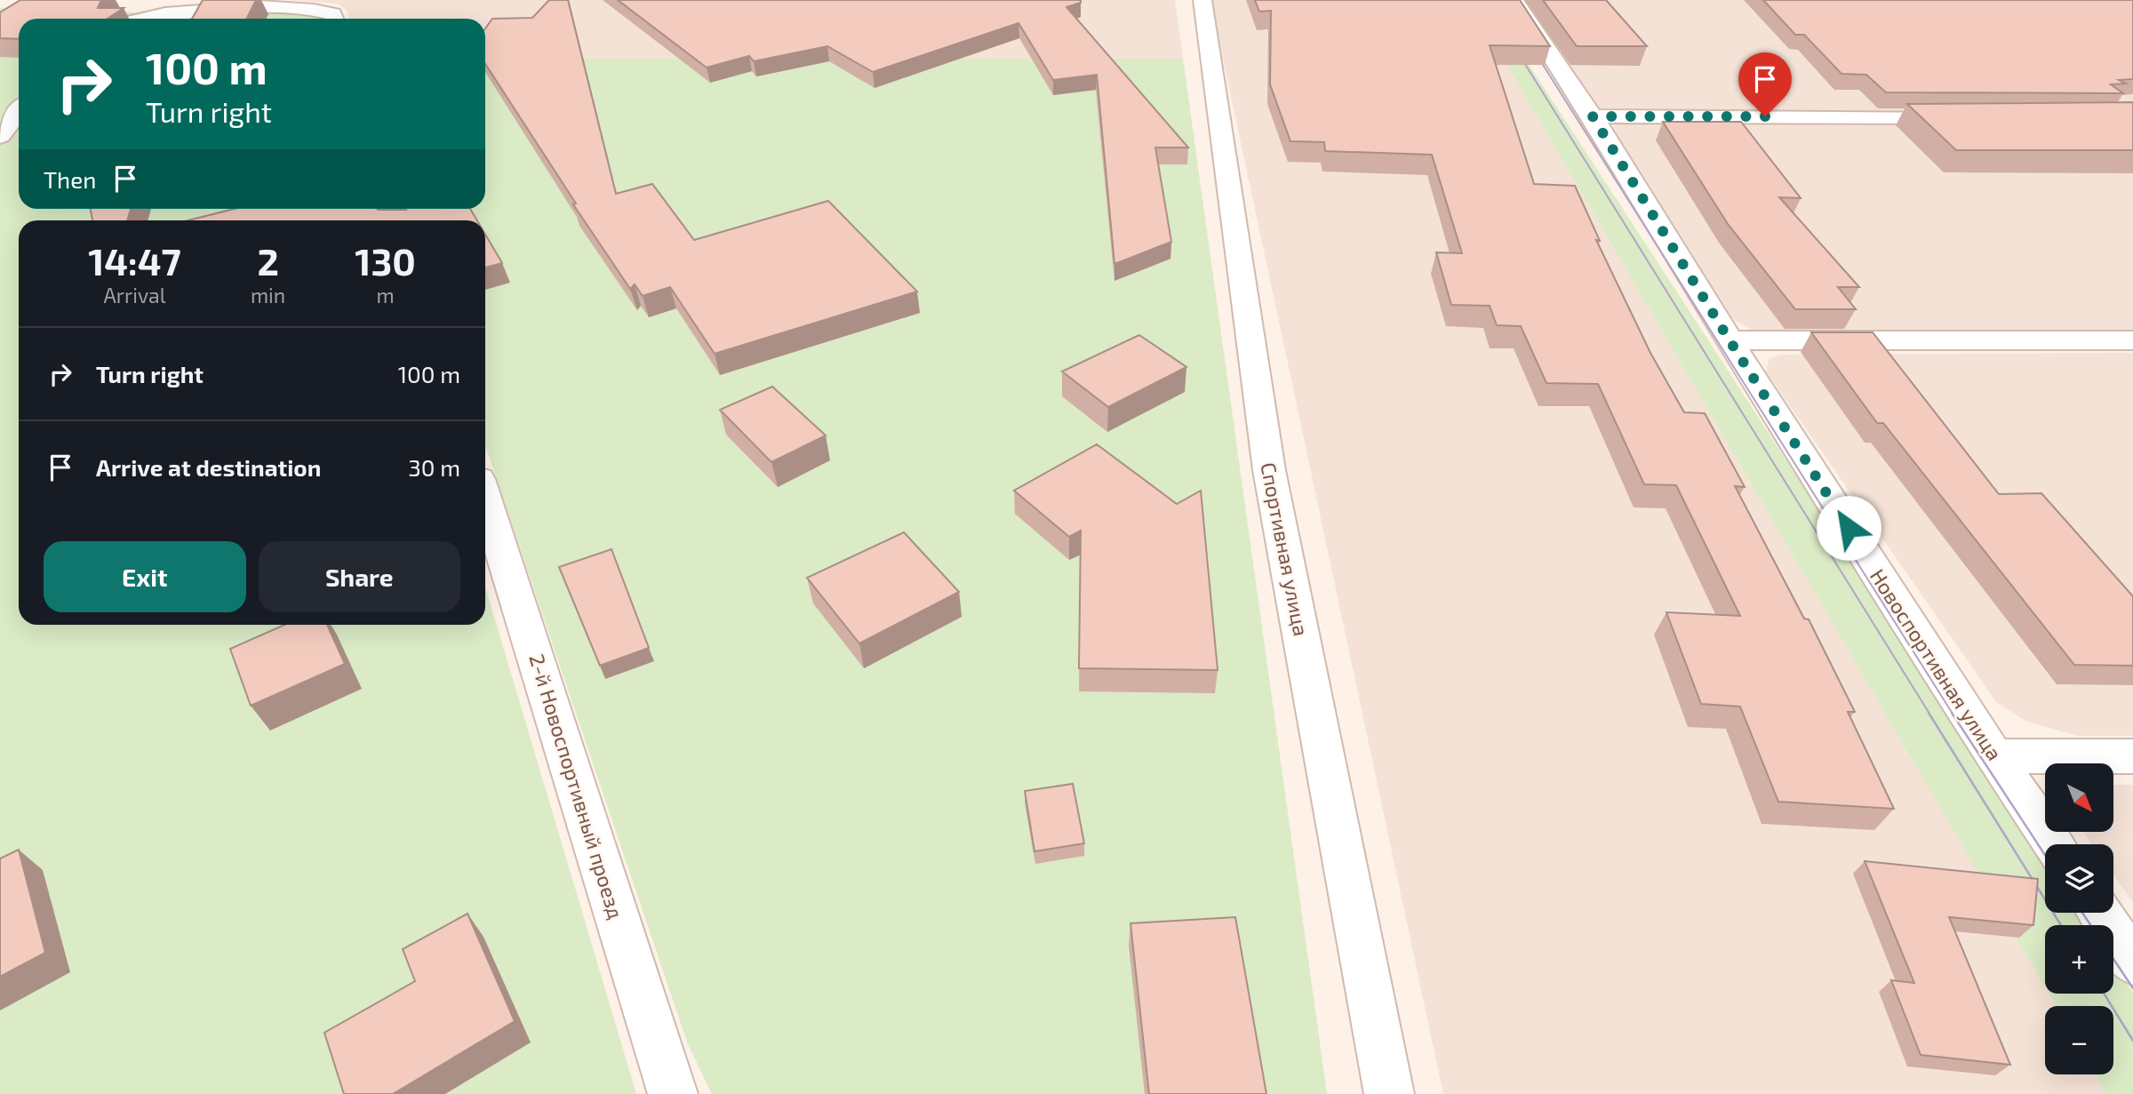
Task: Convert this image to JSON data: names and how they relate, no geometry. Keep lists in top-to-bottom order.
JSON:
{
  "streets": {
    "street": ["Спортивная улица", "Новоспортивная улица", "2-й Новоспортивный проезд"]
  },
  "north": "bottom right",
  "page": {
    "turn": ["100 m", "Turn right"],
    "then": "Then",
    "eta": [
      "14:47",
      "Arrival",
      "2",
      "min",
      "130",
      "m"
    ],
    "list": [
      {
        "name": "Turn right",
        "value": "100 m"
      },
      {
        "name": "Arrive at destination",
        "value": "30 m"
      }
    ],
    "buttons": ["Exit", "Share"],
    "map_buttons": ["+", "−"]
  }
}
